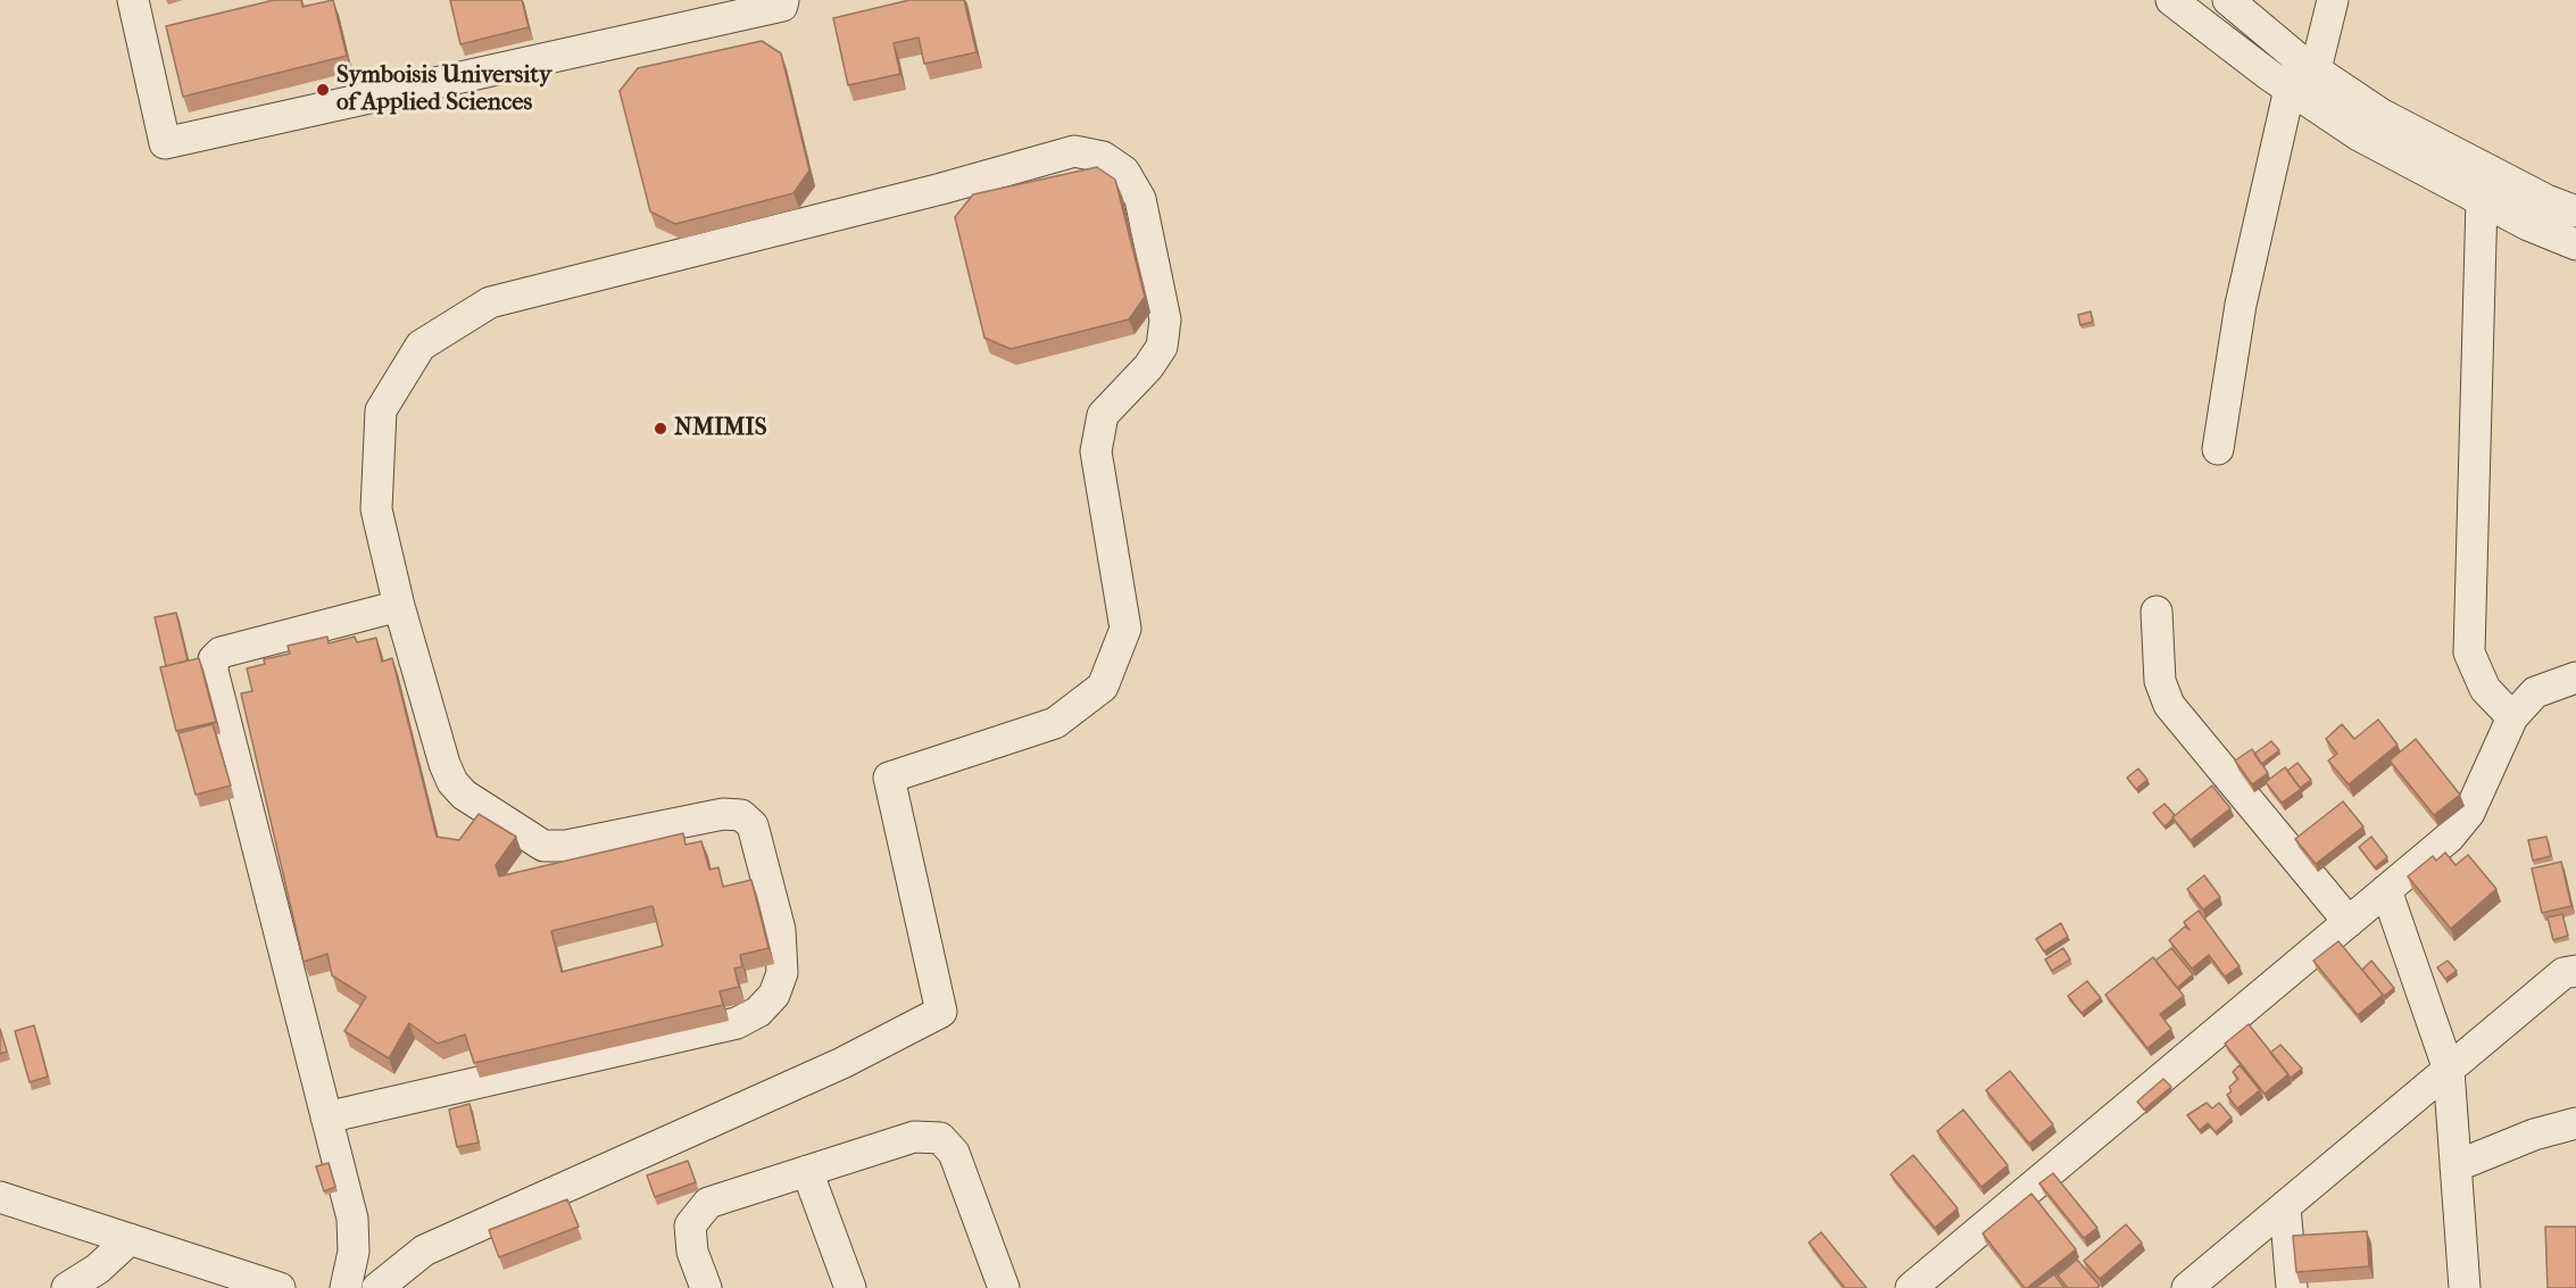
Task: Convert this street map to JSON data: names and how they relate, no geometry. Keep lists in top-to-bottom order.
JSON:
{
  "places": ["Symboisis University of Applied Sciences", "NMIMIS"]
}
